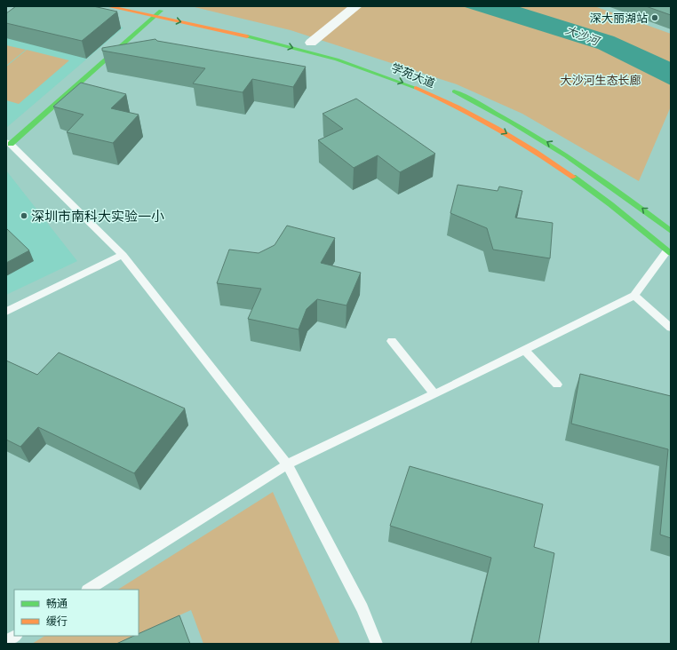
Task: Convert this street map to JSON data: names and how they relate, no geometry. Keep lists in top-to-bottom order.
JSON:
{
  "streets": {
    "main road": ["学苑大道"]
  },
  "water": ["大沙河"],
  "parks": ["大沙河生态长廊"],
  "places": ["深大丽湖站", "深圳市南科大实验一小"],
  "legend": ["畅通", "缓行"]
}
